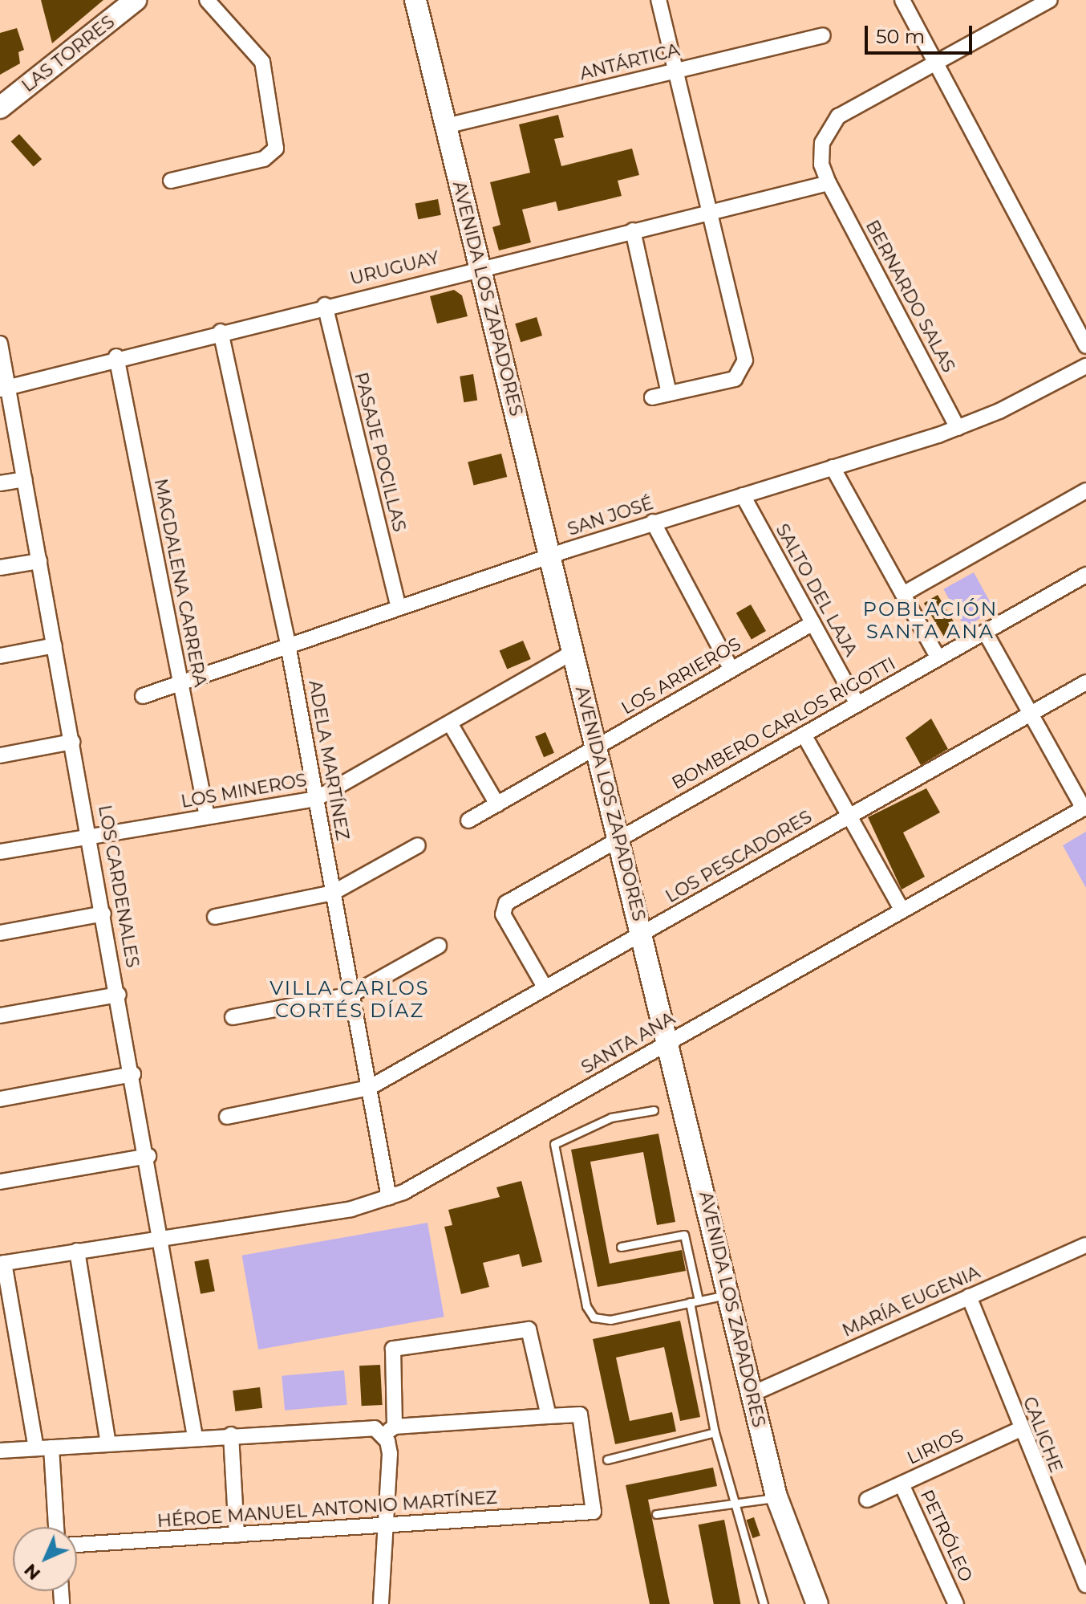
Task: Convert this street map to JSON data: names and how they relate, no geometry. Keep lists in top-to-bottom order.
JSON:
{
  "streets": {
    "main road": ["LAS TORRES", "AVENIDA LOS ZAPADORES"],
    "street": [
      "ANTÁRTICA",
      "URUGUAY",
      "BERNARDO SALAS",
      "PASAJE POCILLAS",
      "SAN JOSÉ",
      "MAGDALENA CARRERA",
      "SALTO DEL LAJA",
      "LOS ARRIEROS",
      "BOMBERO CARLOS RIGOTTI",
      "ADELA MARTÍNEZ",
      "LOS MINEROS",
      "LOS PESCADORES",
      "LOS CARDENALES",
      "SANTA ANA",
      "MARÍA EUGENIA",
      "CALICHE",
      "LIRIOS",
      "HÉROE MANUEL ANTONIO MARTÍNEZ",
      "PETRÓLEO"
    ]
  },
  "crossings": [
    ["ANTÁRTICA", "AVENIDA LOS ZAPADORES"],
    ["URUGUAY", "BERNARDO SALAS"],
    ["URUGUAY", "AVENIDA LOS ZAPADORES"],
    ["URUGUAY", "PASAJE POCILLAS"],
    ["URUGUAY", "MAGDALENA CARRERA"],
    ["URUGUAY", "ADELA MARTÍNEZ"],
    ["URUGUAY", "LOS CARDENALES"],
    ["BERNARDO SALAS", "SAN JOSÉ"],
    ["AVENIDA LOS ZAPADORES", "SAN JOSÉ"],
    ["AVENIDA LOS ZAPADORES", "LOS ARRIEROS"],
    ["AVENIDA LOS ZAPADORES", "BOMBERO CARLOS RIGOTTI"],
    ["AVENIDA LOS ZAPADORES", "LOS MINEROS"],
    ["AVENIDA LOS ZAPADORES", "LOS PESCADORES"],
    ["AVENIDA LOS ZAPADORES", "SANTA ANA"],
    ["AVENIDA LOS ZAPADORES", "MARÍA EUGENIA"],
    ["PASAJE POCILLAS", "SAN JOSÉ"],
    ["SAN JOSÉ", "MAGDALENA CARRERA"],
    ["SAN JOSÉ", "SALTO DEL LAJA"],
    ["SAN JOSÉ", "ADELA MARTÍNEZ"],
    ["MAGDALENA CARRERA", "LOS MINEROS"],
    ["SALTO DEL LAJA", "LOS ARRIEROS"],
    ["SALTO DEL LAJA", "BOMBERO CARLOS RIGOTTI"],
    ["BOMBERO CARLOS RIGOTTI", "LOS PESCADORES"],
    ["ADELA MARTÍNEZ", "LOS MINEROS"],
    ["ADELA MARTÍNEZ", "LOS PESCADORES"],
    ["ADELA MARTÍNEZ", "SANTA ANA"],
    ["LOS MINEROS", "LOS CARDENALES"],
    ["LOS CARDENALES", "SANTA ANA"],
    ["MARÍA EUGENIA", "CALICHE"],
    ["CALICHE", "LIRIOS"],
    ["LIRIOS", "PETRÓLEO"]
  ],
  "districts": ["POBLACIÓN SANTA ANA", "VILLA CARLOS CORTÉS DÍAZ"],
  "scale_bar": "50 m",
  "north": "bottom left"
}
